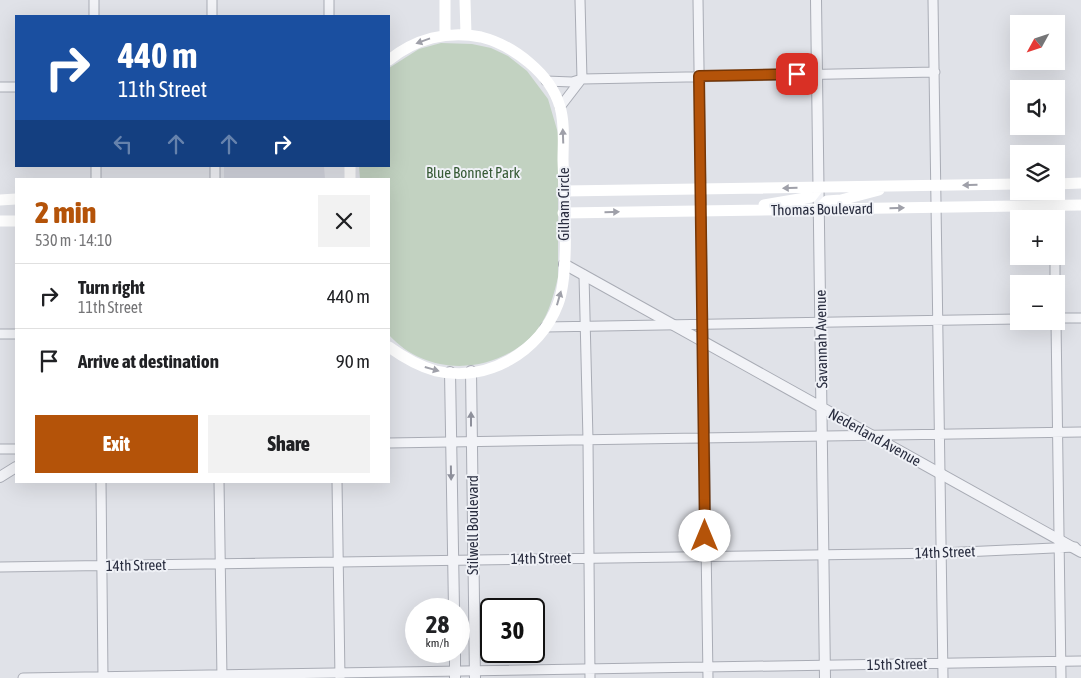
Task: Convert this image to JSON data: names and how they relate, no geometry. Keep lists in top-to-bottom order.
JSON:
{
  "streets": {
    "main road": ["Gilham Circle", "Thomas Boulevard"],
    "street": [
      "Savannah Avenue",
      "Nederland Avenue",
      "Stilwell Boulevard",
      "14th Street",
      "15th Street"
    ]
  },
  "crossings": [
    ["Gilham Circle", "Thomas Boulevard"],
    ["Gilham Circle", "Nederland Avenue"],
    ["Gilham Circle", "Stilwell Boulevard"],
    ["Thomas Boulevard", "Savannah Avenue"],
    ["Savannah Avenue", "Nederland Avenue"],
    ["Savannah Avenue", "14th Street"],
    ["Savannah Avenue", "15th Street"],
    ["Nederland Avenue", "14th Street"],
    ["Stilwell Boulevard", "14th Street"],
    ["Stilwell Boulevard", "15th Street"]
  ],
  "parks": ["Blue Bonnet Park"],
  "north": "bottom left",
  "page": {
    "map_buttons": ["+", "−"],
    "turn": ["440 m", "11th Street"],
    "heading": ["2 min", "530 m · 14:10"],
    "list": [
      {
        "name": "Turn right",
        "note": "11th Street",
        "value": "440 m"
      },
      {
        "name": "Arrive at destination",
        "value": "90 m"
      }
    ],
    "buttons": ["Exit", "Share"],
    "speed": "28 km/h",
    "limit": "30"
  }
}
